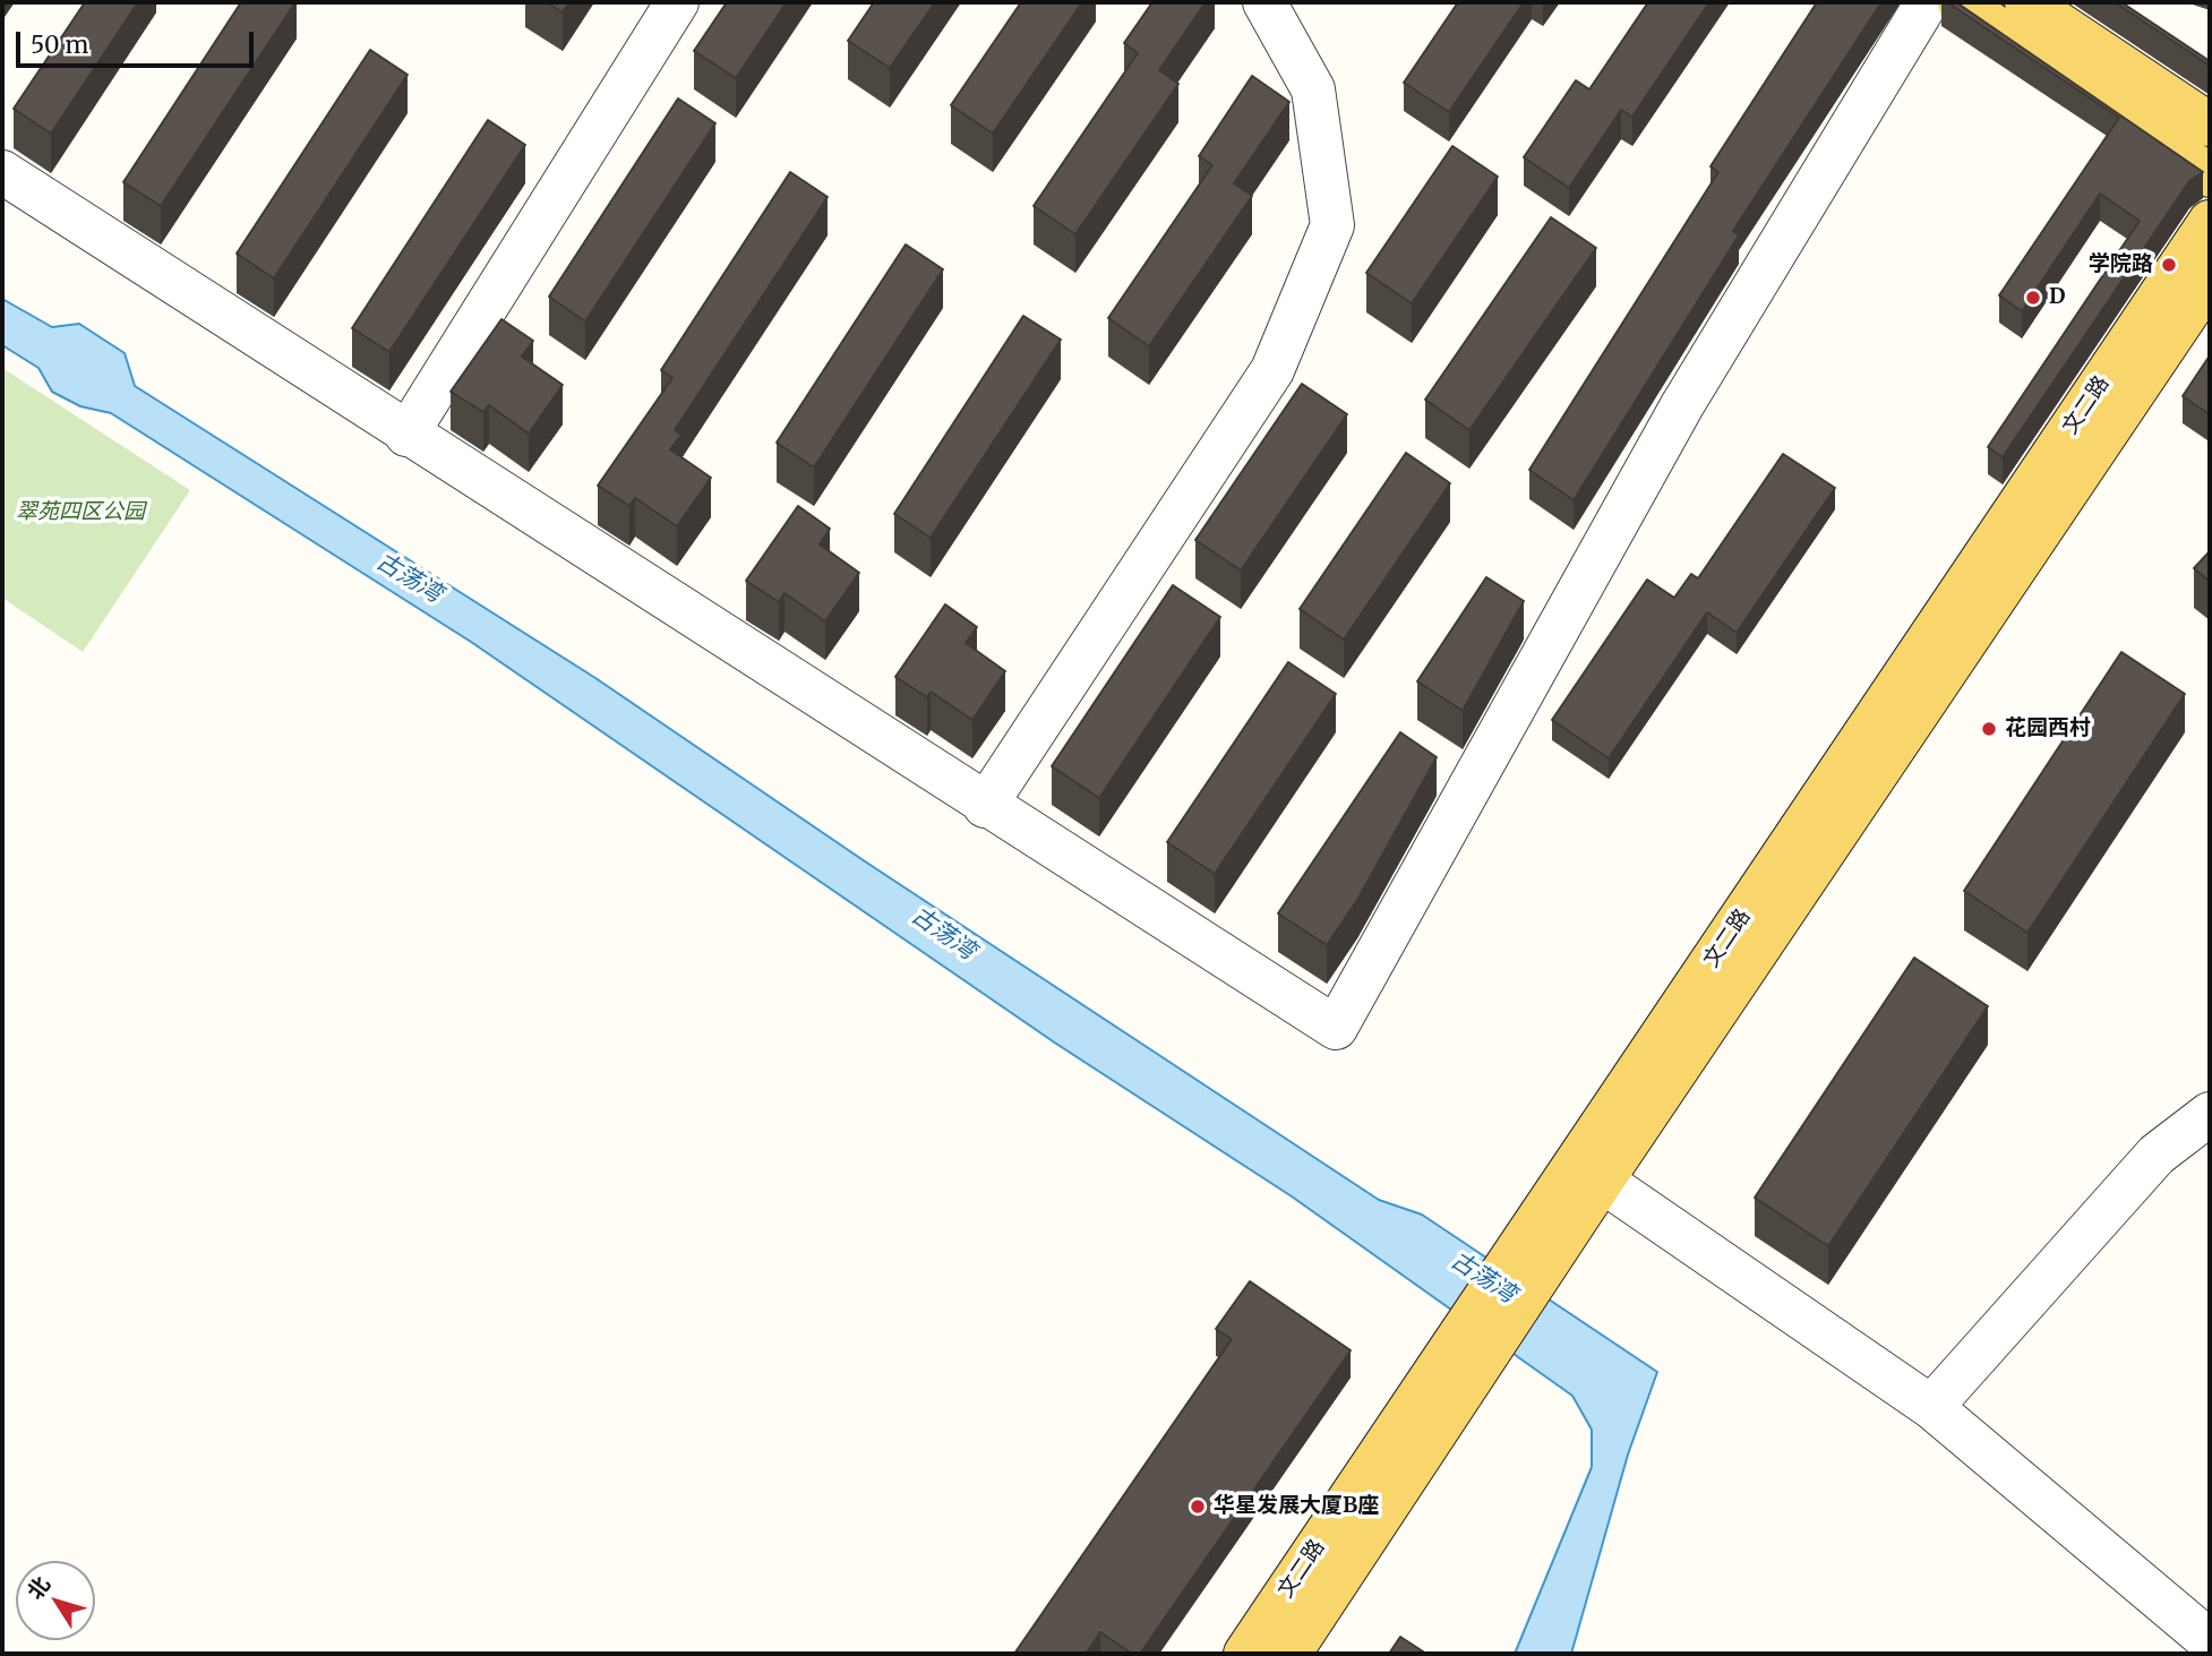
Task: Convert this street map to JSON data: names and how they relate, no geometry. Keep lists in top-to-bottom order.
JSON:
{
  "streets": {
    "main road": ["文二路"]
  },
  "water": ["古荡湾"],
  "parks": ["翠苑四区公园"],
  "places": [
    "学院路",
    "D",
    "花园西村",
    "华星发展大厦B座"
  ],
  "scale_bar": "50 m",
  "north": "top left"
}
